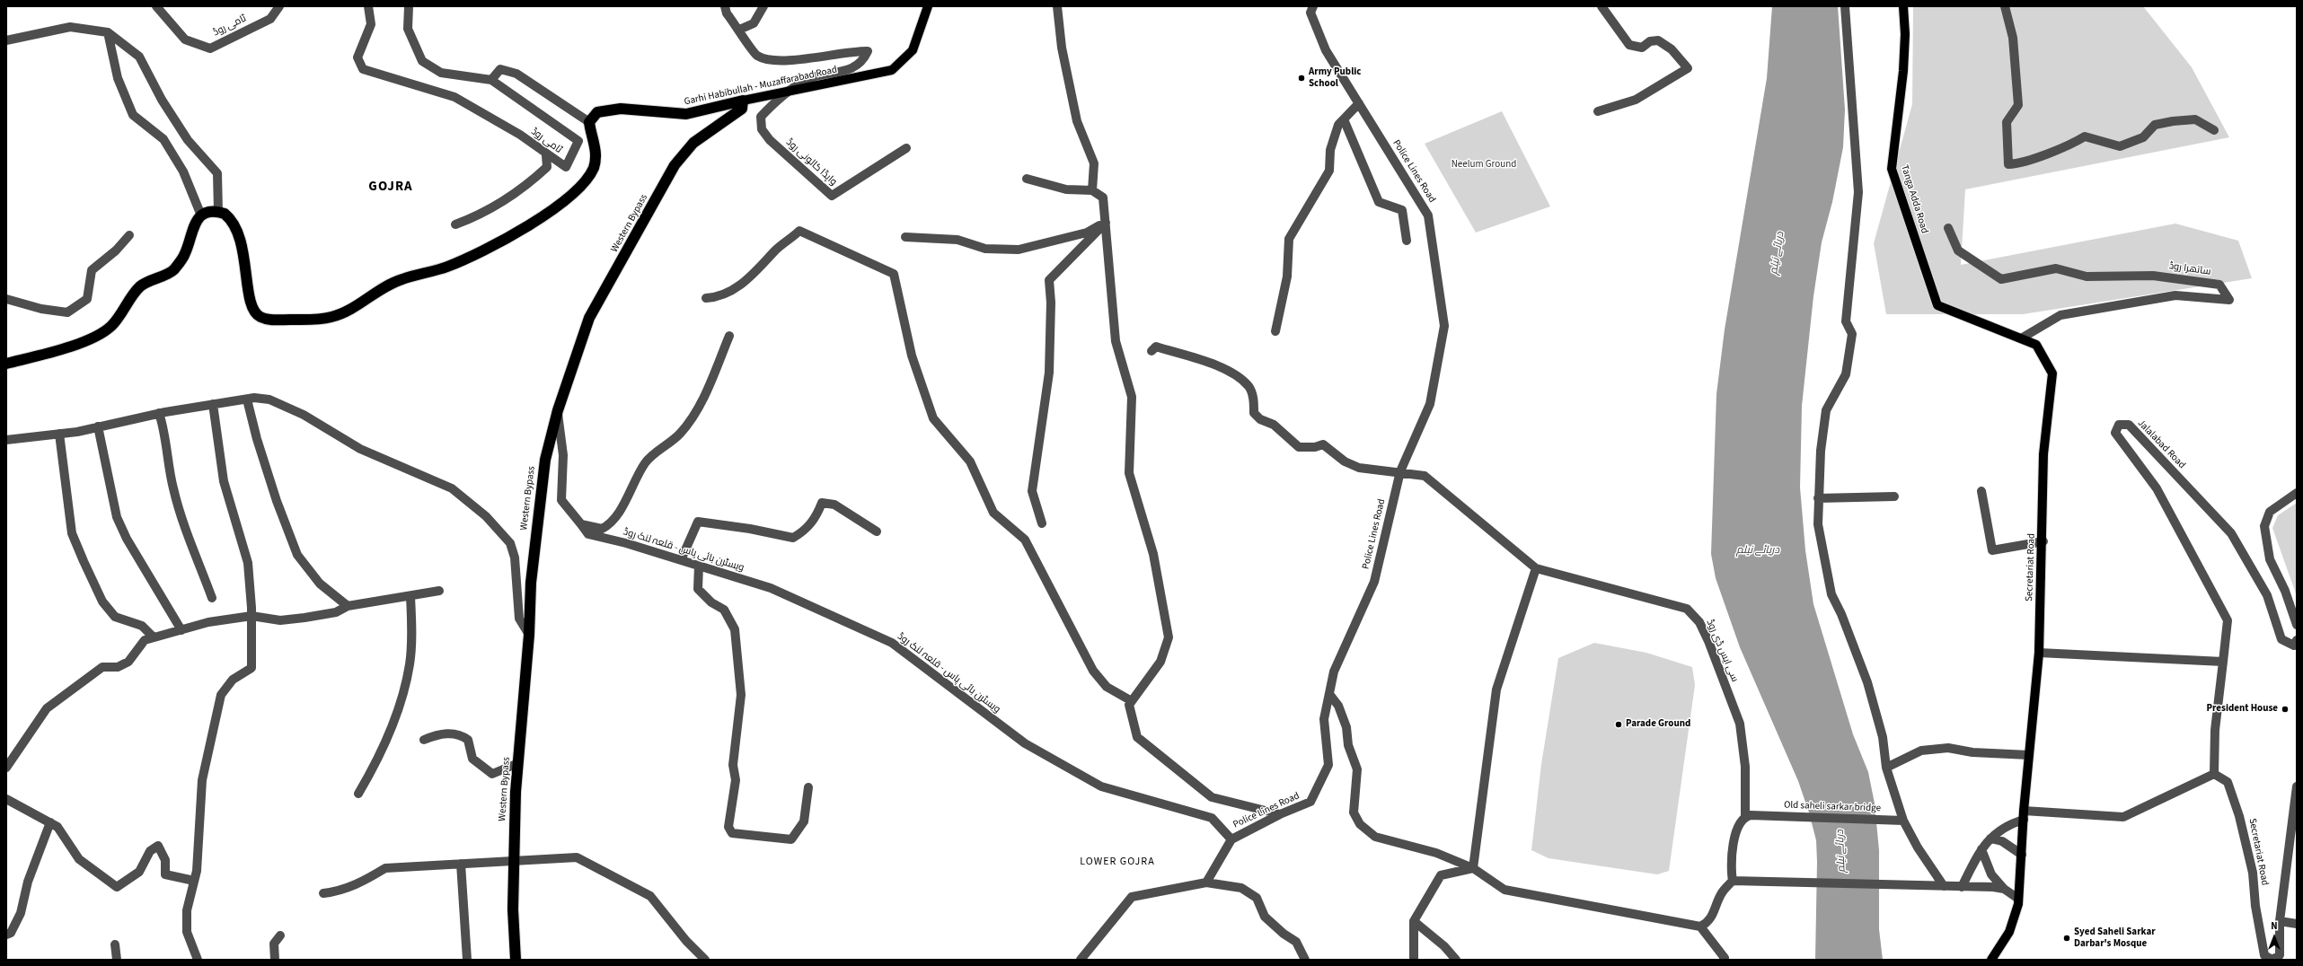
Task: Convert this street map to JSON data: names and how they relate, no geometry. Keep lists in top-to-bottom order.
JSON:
{
  "streets": {
    "highway": ["Garhi Habibullah - Muzaffarabad Road", "Western Bypass"],
    "main road": ["Tanga Adda Road", "Secretariat Road"],
    "street": [
      "ٹامی روڈ",
      "واپڈا کالونی روڈ",
      "Police Lines Road",
      "ساتھرا روڈ",
      "Jalalabad Road",
      "ویسٹرن بائی پاس - قلعہ لنک روڈ",
      "سی ایس ڈی روڈ",
      "Old saheli sarkar bridge"
    ]
  },
  "crossings": [
    ["Garhi Habibullah - Muzaffarabad Road", "واپڈا کالونی روڈ"],
    ["Garhi Habibullah - Muzaffarabad Road", "Western Bypass"],
    ["Police Lines Road", "ویسٹرن بائی پاس - قلعہ لنک روڈ"],
    ["Tanga Adda Road", "ساتھرا روڈ"],
    ["Tanga Adda Road", "Secretariat Road"],
    ["Western Bypass", "ویسٹرن بائی پاس - قلعہ لنک روڈ"],
    ["ساتھرا روڈ", "Secretariat Road"],
    ["Jalalabad Road", "Secretariat Road"],
    ["سی ایس ڈی روڈ", "Old saheli sarkar bridge"]
  ],
  "districts": ["GOJRA", "LOWER GOJRA"],
  "water": ["دریائے نیلم"],
  "parks": ["Neelum Ground"],
  "places": [
    "Army Public School",
    "President House",
    "Parade Ground",
    "Syed Saheli Sarkar Darbar's Mosque"
  ],
  "north": "top"
}
